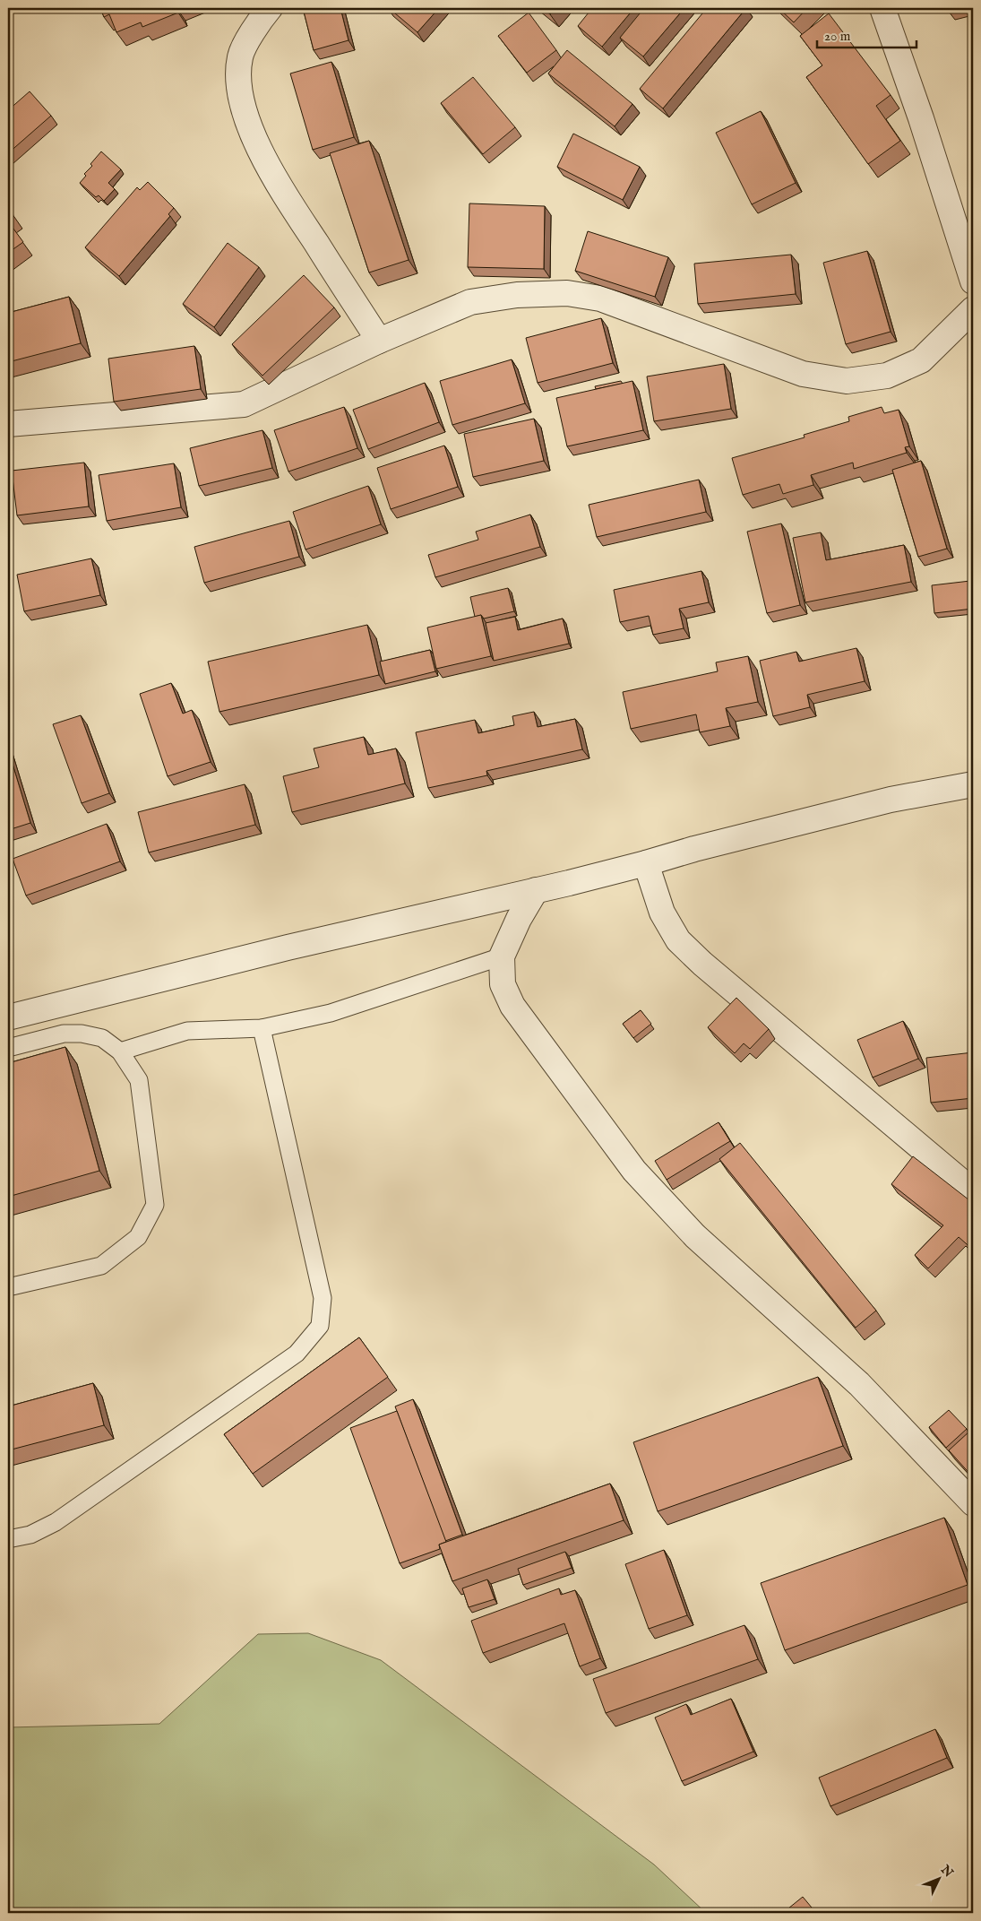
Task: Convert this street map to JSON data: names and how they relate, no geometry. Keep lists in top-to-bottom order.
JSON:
{
  "scale_bar": "20 m",
  "north": "top right"
}
